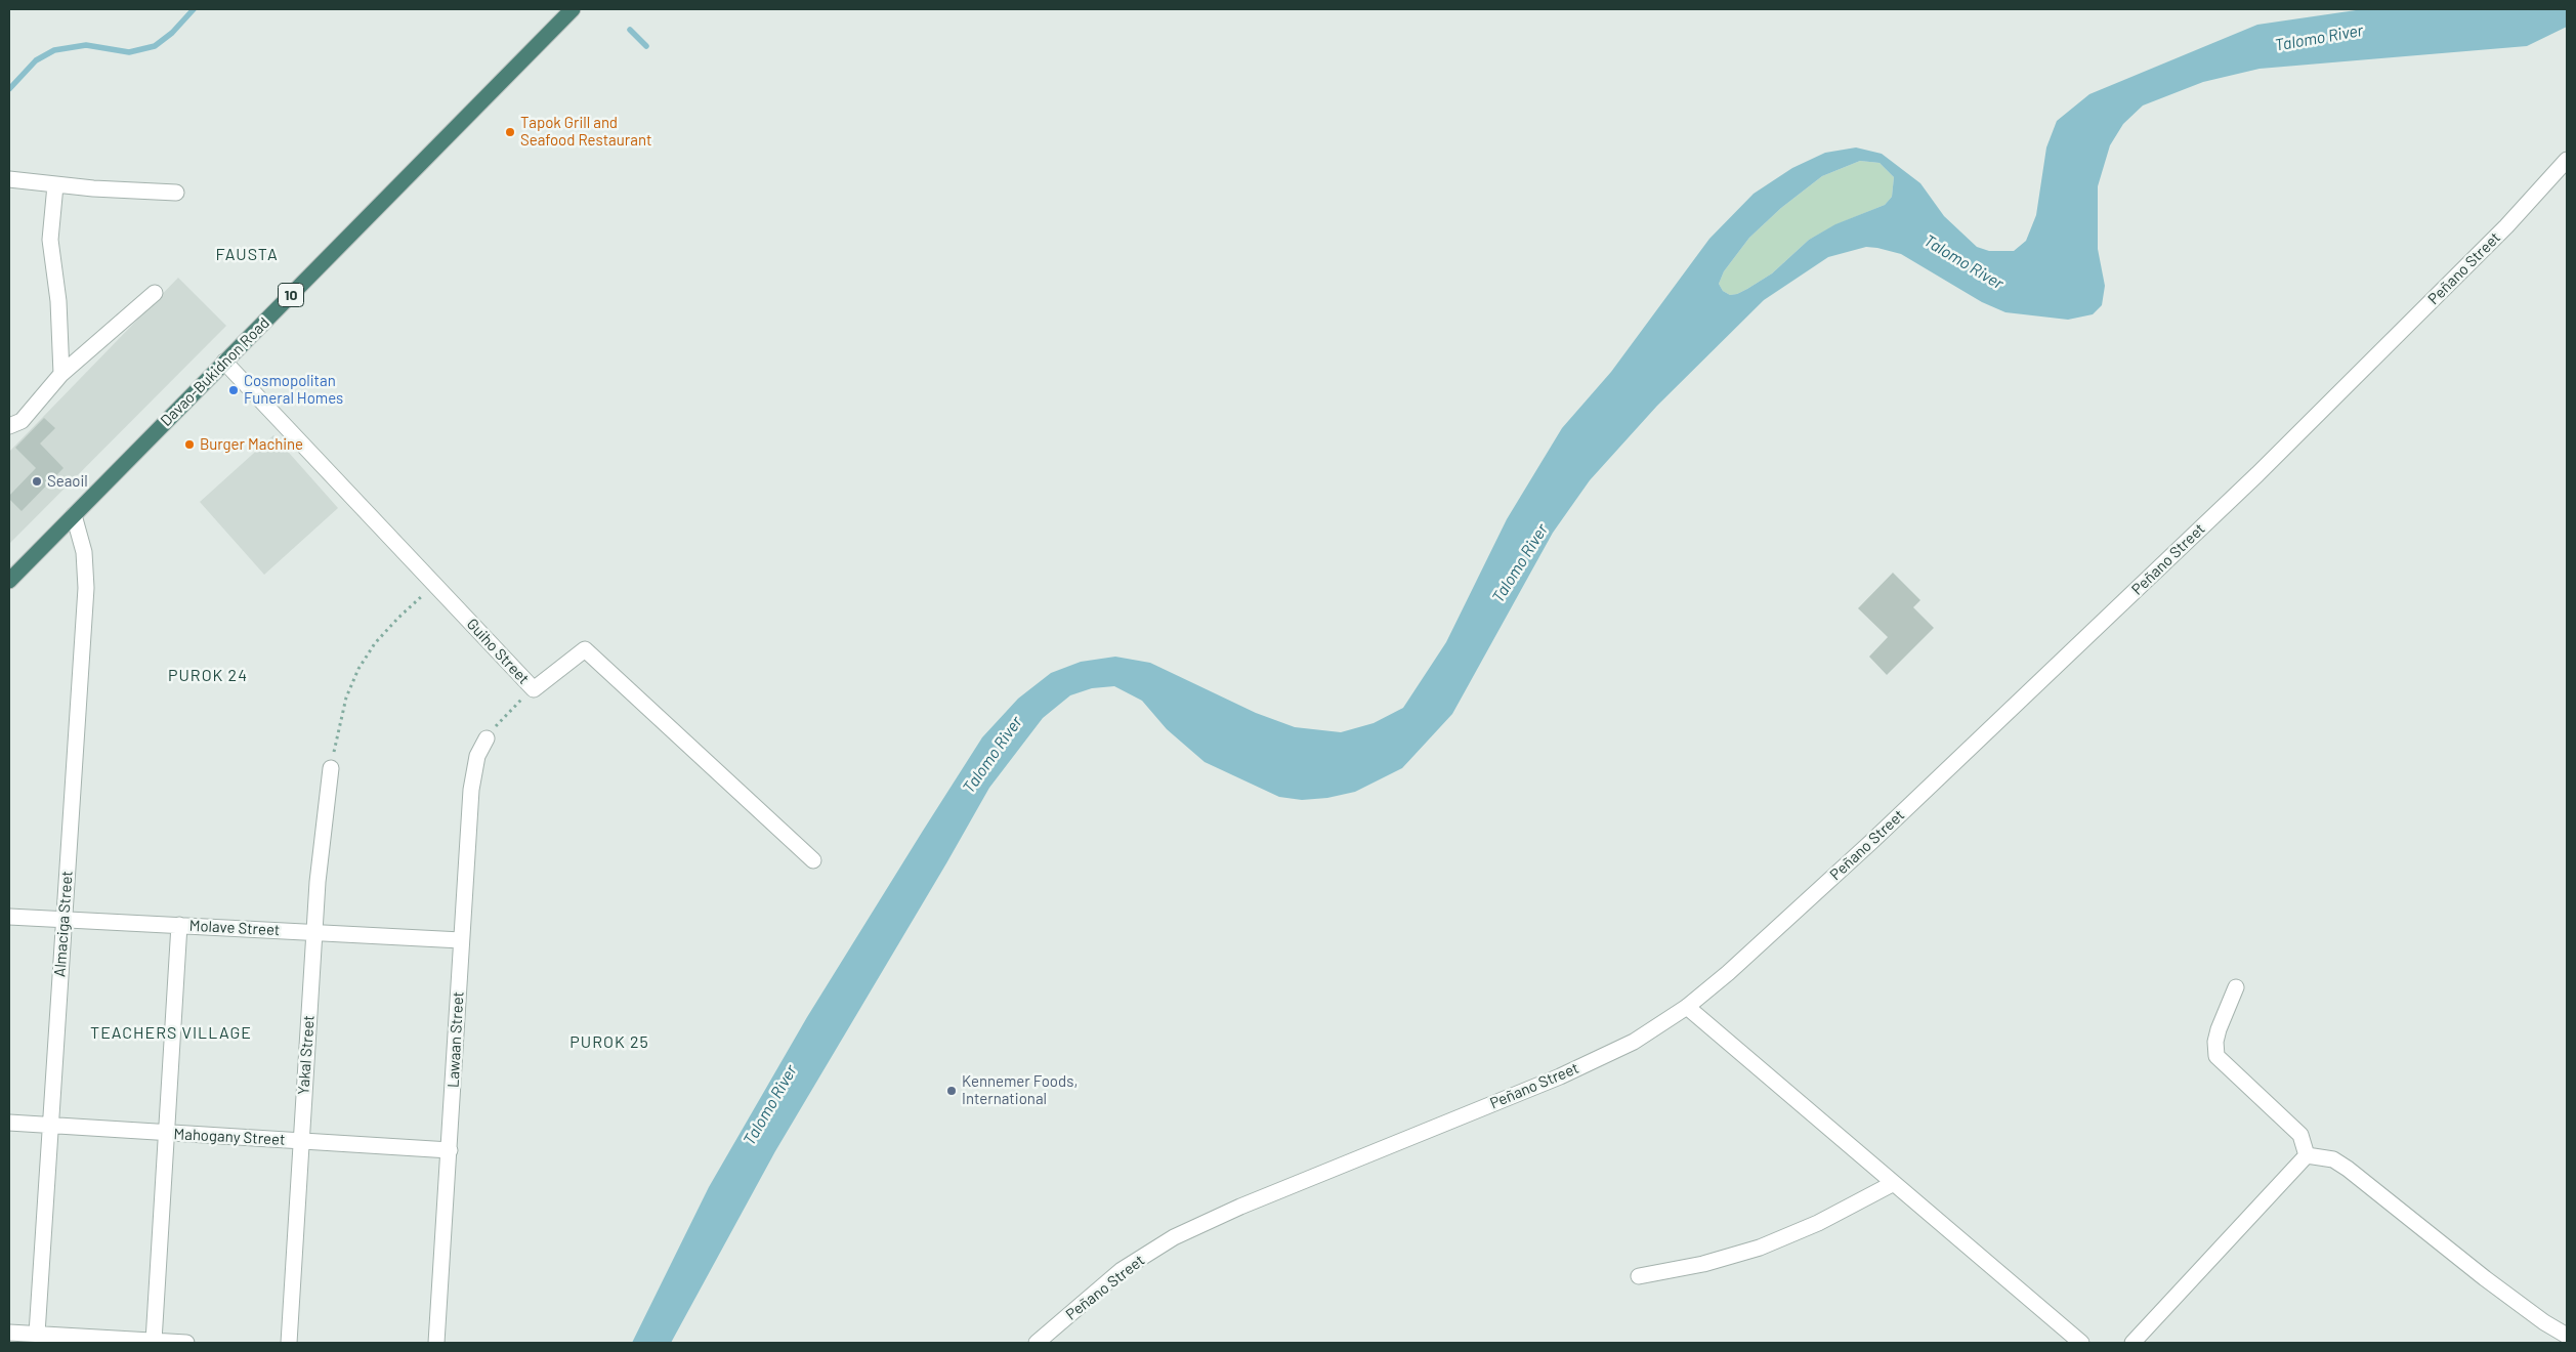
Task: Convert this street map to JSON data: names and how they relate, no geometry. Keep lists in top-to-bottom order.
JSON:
{
  "streets": {
    "highway": ["10", "Davao-Bukidnon Road"],
    "street": [
      "Peñano Street",
      "Guiho Street",
      "Almaciga Street",
      "Molave Street",
      "Lawaan Street",
      "Yakal Street",
      "Mahogany Street"
    ]
  },
  "crossings": [
    ["Davao-Bukidnon Road", "Guiho Street"],
    ["Davao-Bukidnon Road", "Almaciga Street"],
    ["Almaciga Street", "Molave Street"],
    ["Almaciga Street", "Mahogany Street"],
    ["Molave Street", "Lawaan Street"],
    ["Molave Street", "Yakal Street"],
    ["Lawaan Street", "Mahogany Street"],
    ["Yakal Street", "Mahogany Street"]
  ],
  "districts": [
    "FAUSTA",
    "PUROK 24",
    "TEACHERS VILLAGE",
    "PUROK 25"
  ],
  "water": ["Talomo River"],
  "places": [
    "Tapok Grill and Seafood Restaurant",
    "Cosmopolitan Funeral Homes",
    "Burger Machine",
    "Seaoil",
    "Kennemer Foods, International"
  ]
}
